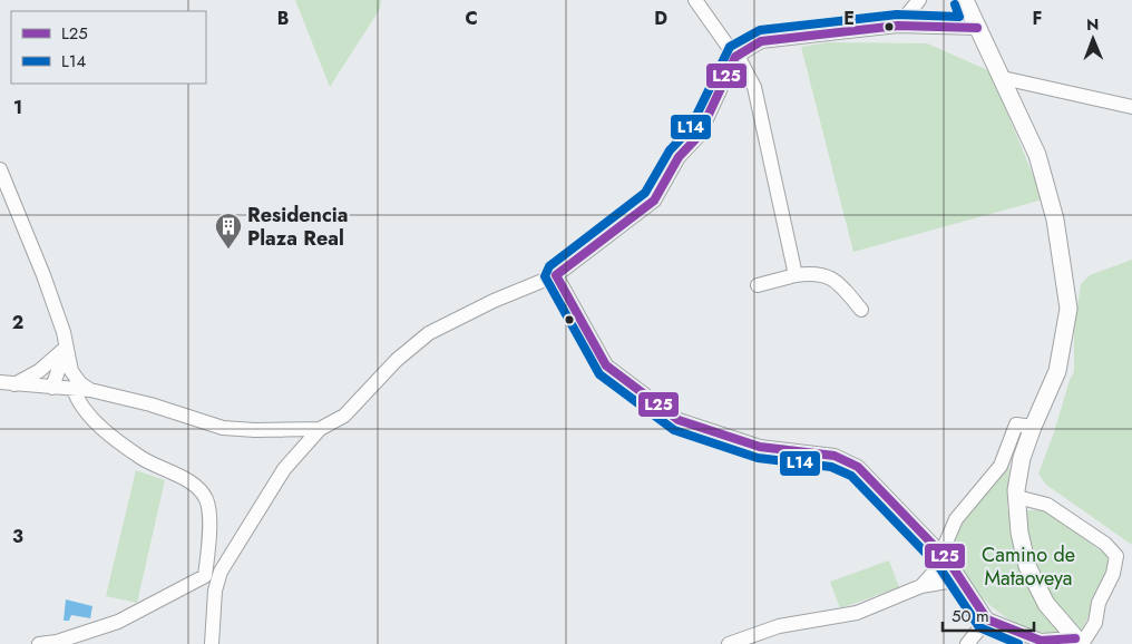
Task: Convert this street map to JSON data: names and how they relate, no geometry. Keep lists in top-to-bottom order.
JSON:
{
  "parks": ["Camino de Mataoveya"],
  "places": {
    "building": ["Residencia Plaza Real"]
  },
  "lines": ["transit line L14", "transit line L25"],
  "legend": ["L25", "L14"],
  "scale_bar": "50 m",
  "north": "top",
  "grid": {
    "columns": [
      "B",
      "C",
      "D",
      "E",
      "F"
    ],
    "rows": ["1", "2", "3"]
  }
}
